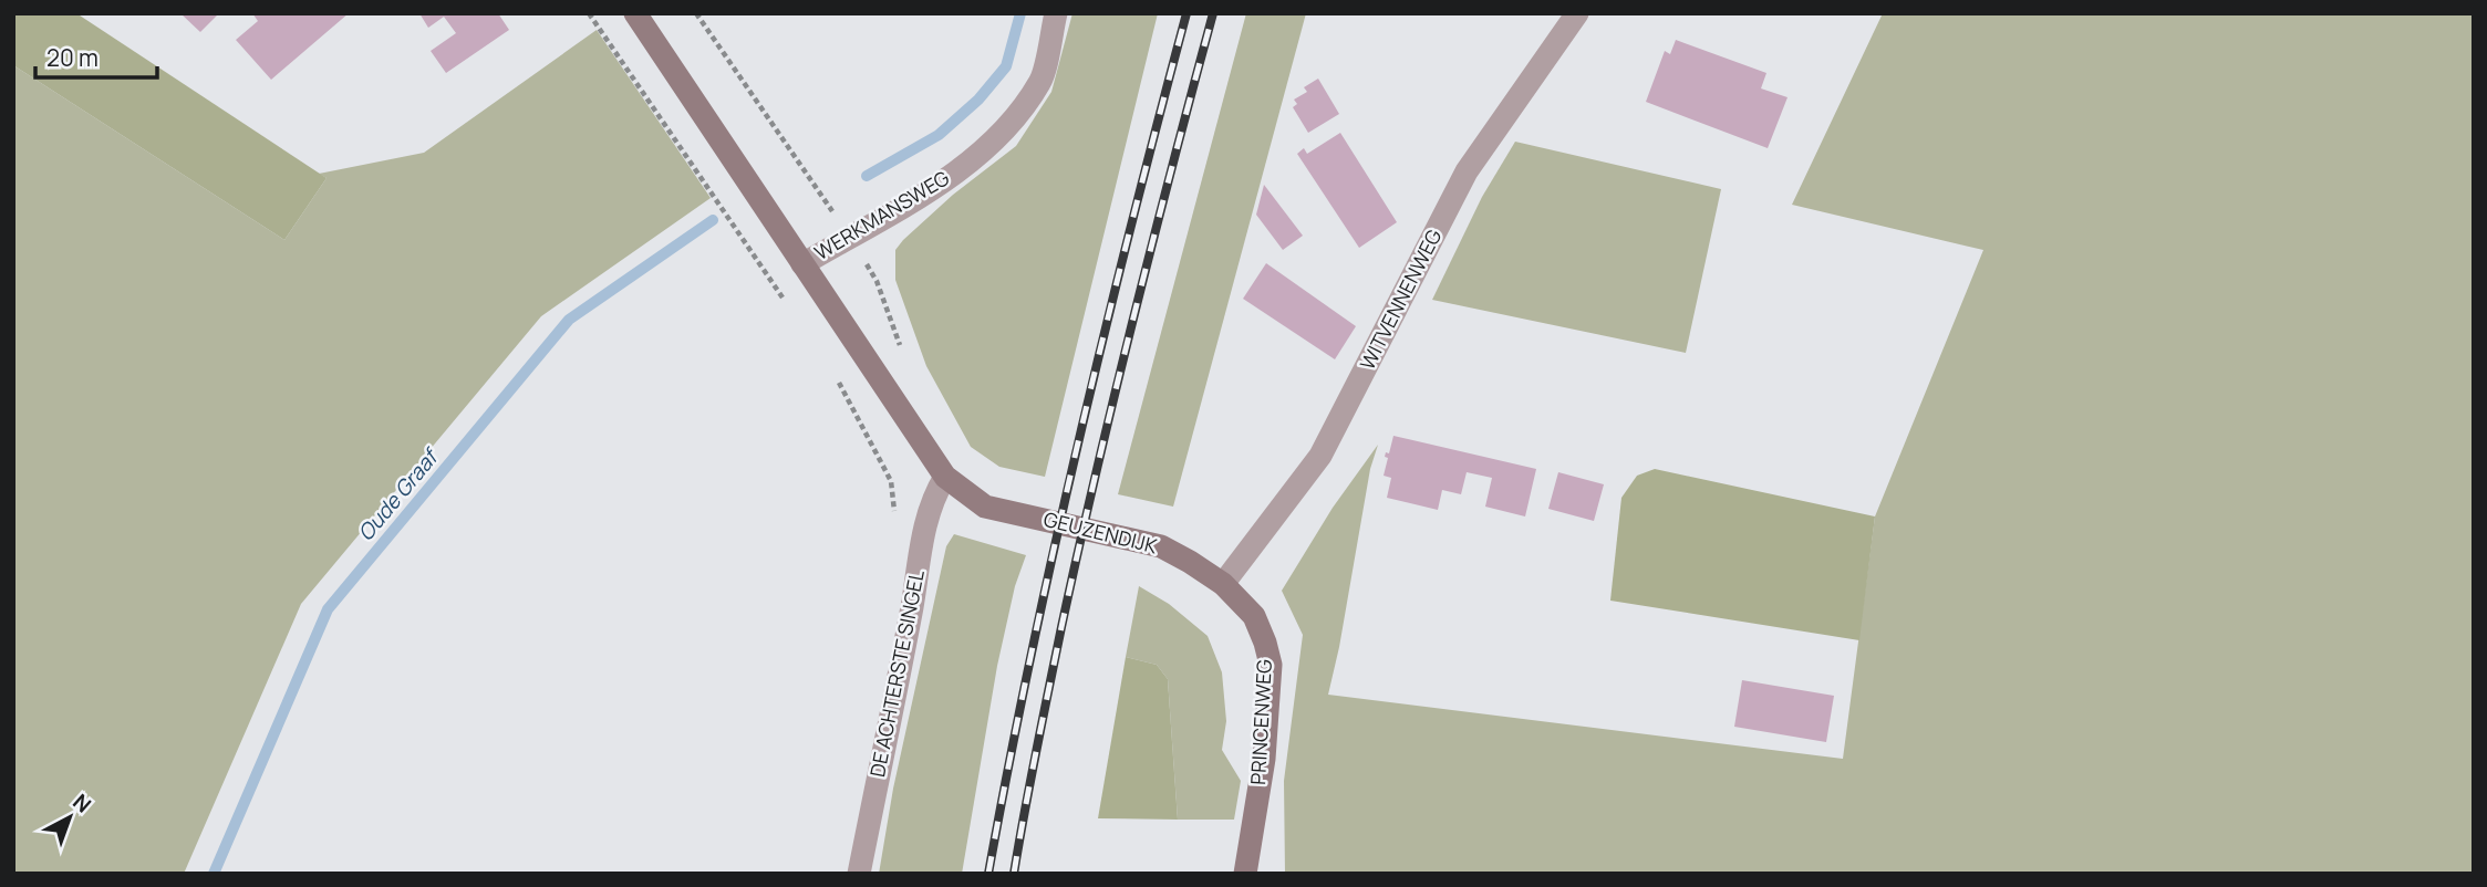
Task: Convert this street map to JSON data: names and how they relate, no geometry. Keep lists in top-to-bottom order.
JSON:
{
  "streets": {
    "main road": ["GEUZENDIJK", "PRINCENWEG"],
    "street": ["WERKMANSWEG", "WITVENNENWEG", "DE ACHTERSTE SINGEL"]
  },
  "crossings": [
    ["WERKMANSWEG", "GEUZENDIJK"],
    ["WITVENNENWEG", "GEUZENDIJK"],
    ["WITVENNENWEG", "PRINCENWEG"],
    ["GEUZENDIJK", "DE ACHTERSTE SINGEL"],
    ["GEUZENDIJK", "PRINCENWEG"]
  ],
  "water": ["Oude Graaf"],
  "scale_bar": "20 m",
  "north": "top right"
}
